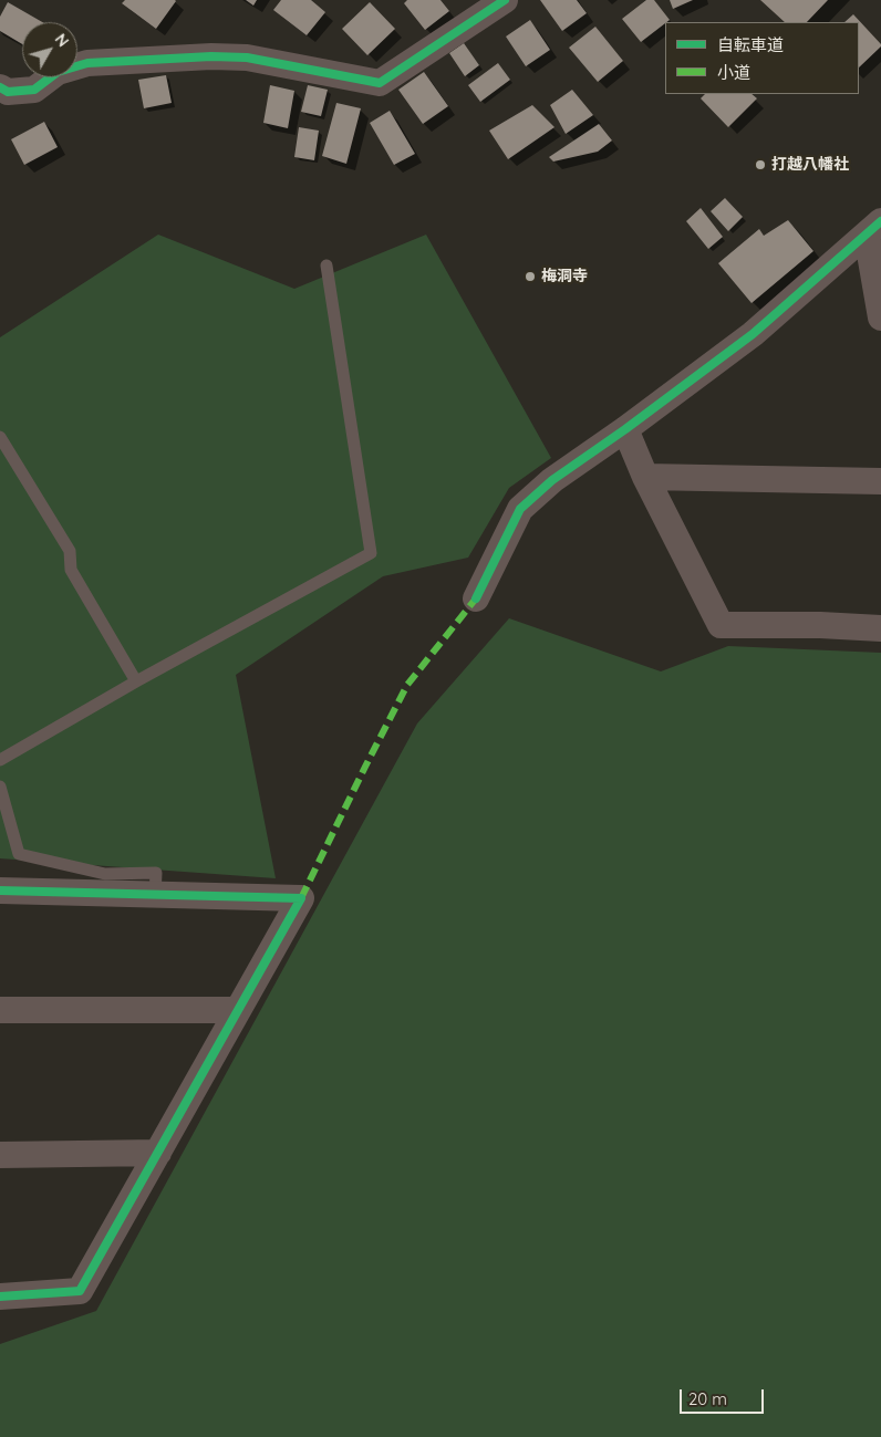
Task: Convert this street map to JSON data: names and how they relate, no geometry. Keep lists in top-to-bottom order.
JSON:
{
  "places": ["打越八幡社", "梅洞寺"],
  "legend": ["自転車道", "小道"],
  "scale_bar": "20 m",
  "north": "top right"
}
